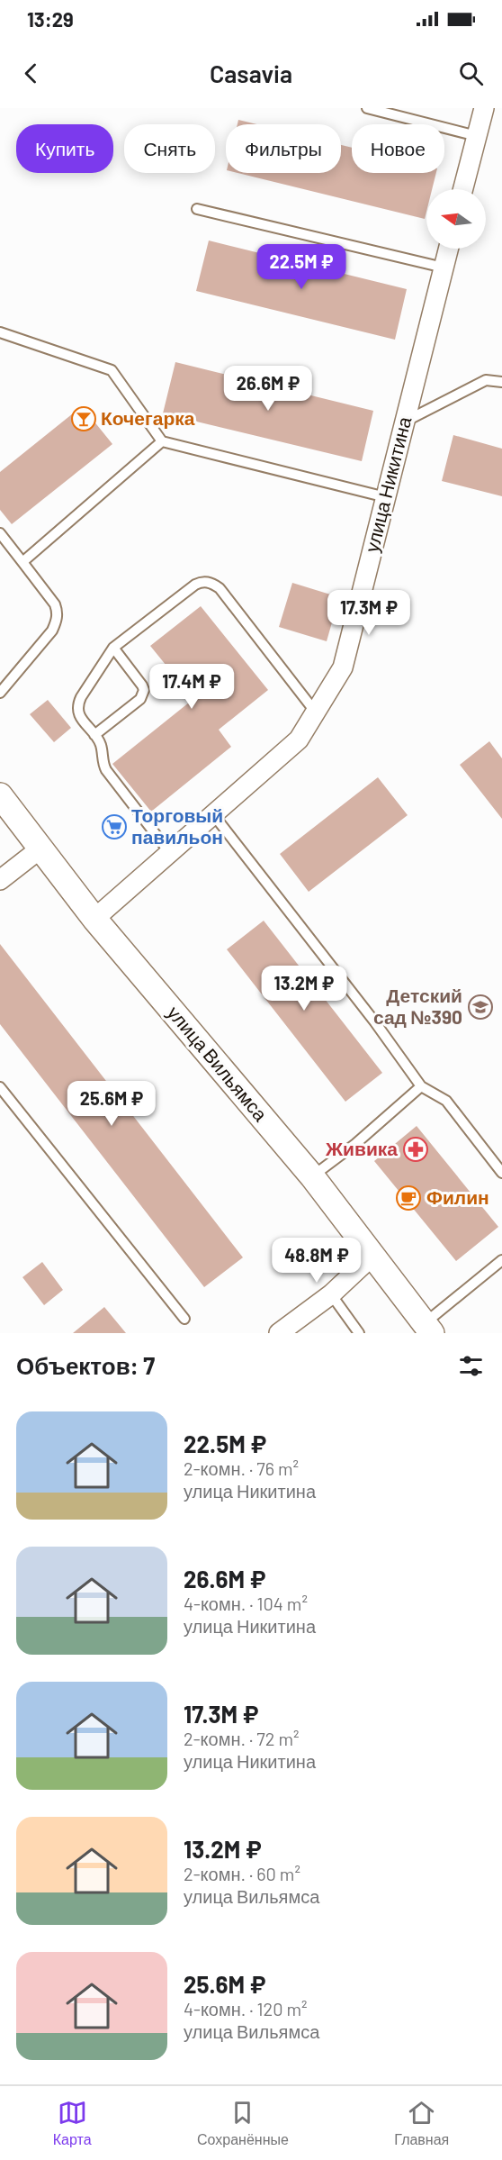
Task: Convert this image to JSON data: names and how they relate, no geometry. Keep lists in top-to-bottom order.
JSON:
{
  "streets": {
    "street": ["улица Никитина", "улица Вильямса"]
  },
  "crossings": [
    ["улица Никитина", "улица Вильямса"]
  ],
  "places": {
    "bar": ["Кочегарка"],
    "supermarket": ["Торговый павильон"],
    "school or university": ["Детский сад №390"],
    "pharmacy": ["Живика"],
    "cafe": ["Филин"]
  },
  "north": "left",
  "page": {
    "status": "13:29",
    "header": "Casavia",
    "chip": [
      "Купить",
      "Снять",
      "Фильтры",
      "Новое"
    ],
    "price": [
      "22.5M ₽",
      "26.6M ₽",
      "17.3M ₽",
      "17.4M ₽",
      "13.2M ₽",
      "25.6M ₽",
      "48.8M ₽"
    ],
    "heading": "Объектов: 7",
    "list": [
      {
        "name": "22.5M ₽",
        "note": "2-комн. · 76 m² · улица Никитина"
      },
      {
        "name": "26.6M ₽",
        "note": "4-комн. · 104 m² · улица Никитина"
      },
      {
        "name": "17.3M ₽",
        "note": "2-комн. · 72 m² · улица Никитина"
      },
      {
        "name": "13.2M ₽",
        "note": "2-комн. · 60 m² · улица Вильямса"
      },
      {
        "name": "25.6M ₽",
        "note": "4-комн. · 120 m² · улица Вильямса"
      }
    ],
    "tabs": ["Карта", "Сохранённые", "Главная"]
  }
}
